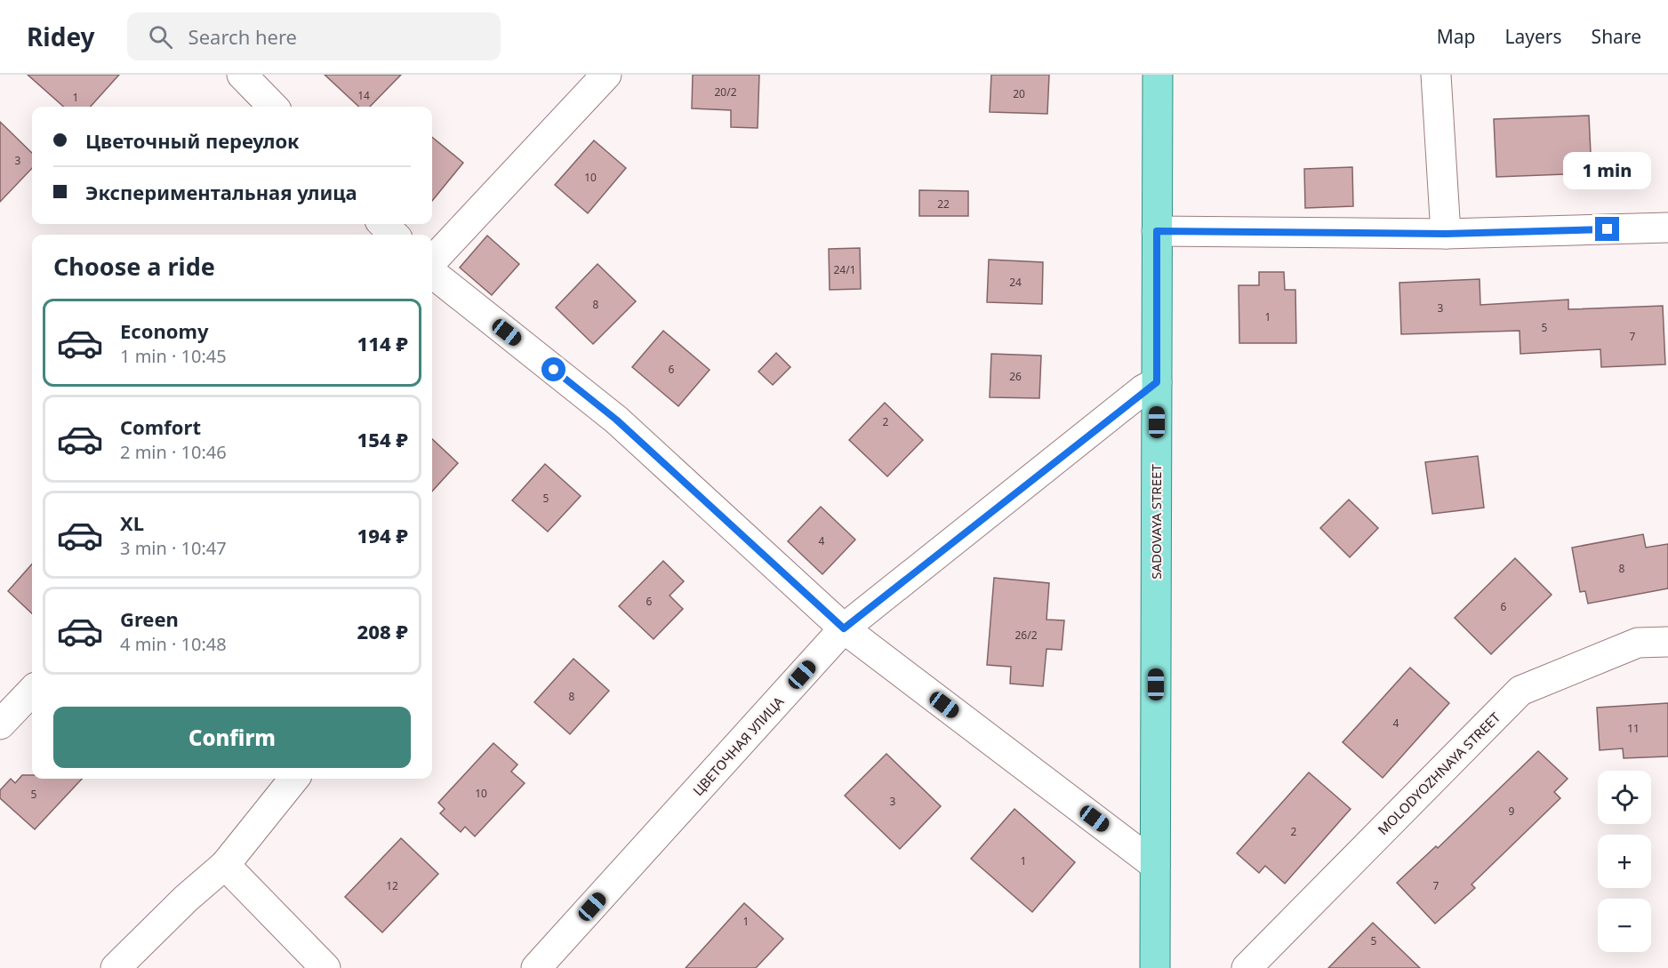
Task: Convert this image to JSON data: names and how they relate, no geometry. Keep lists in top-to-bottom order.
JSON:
{
  "streets": {
    "main road": ["SADOVAYA STREET"],
    "street": ["ЦВЕТОЧНАЯ УЛИЦА", "MOLODYOZHNAYA STREET"]
  },
  "crossings": [
    ["SADOVAYA STREET", "ЦВЕТОЧНАЯ УЛИЦА"]
  ],
  "house_numbers": [
    "20/2",
    "20",
    "14",
    "1",
    "3",
    "10",
    "22",
    "24/1",
    "24",
    "8",
    "3",
    "1",
    "5",
    "7",
    "6",
    "26",
    "2",
    "5",
    "4",
    "8",
    "6",
    "6",
    "26/2",
    "8",
    "4",
    "11",
    "10",
    "5",
    "3",
    "9",
    "2",
    "1",
    "12",
    "7",
    "1",
    "5"
  ],
  "page": {
    "header": "Ridey",
    "search": "Search here",
    "nav": ["Map", "Layers", "Share"],
    "banner": ["Цветочный переулок", "Экспериментальная улица"],
    "bubble": "1 min",
    "heading": "Choose a ride",
    "list": [
      {
        "name": "Economy",
        "note": "1 min · 10:45",
        "value": "114 ₽"
      },
      {
        "name": "Comfort",
        "note": "2 min · 10:46",
        "value": "154 ₽"
      },
      {
        "name": "XL",
        "note": "3 min · 10:47",
        "value": "194 ₽"
      },
      {
        "name": "Green",
        "note": "4 min · 10:48",
        "value": "208 ₽"
      }
    ],
    "buttons": "Confirm",
    "map_buttons": ["+", "−"]
  }
}
